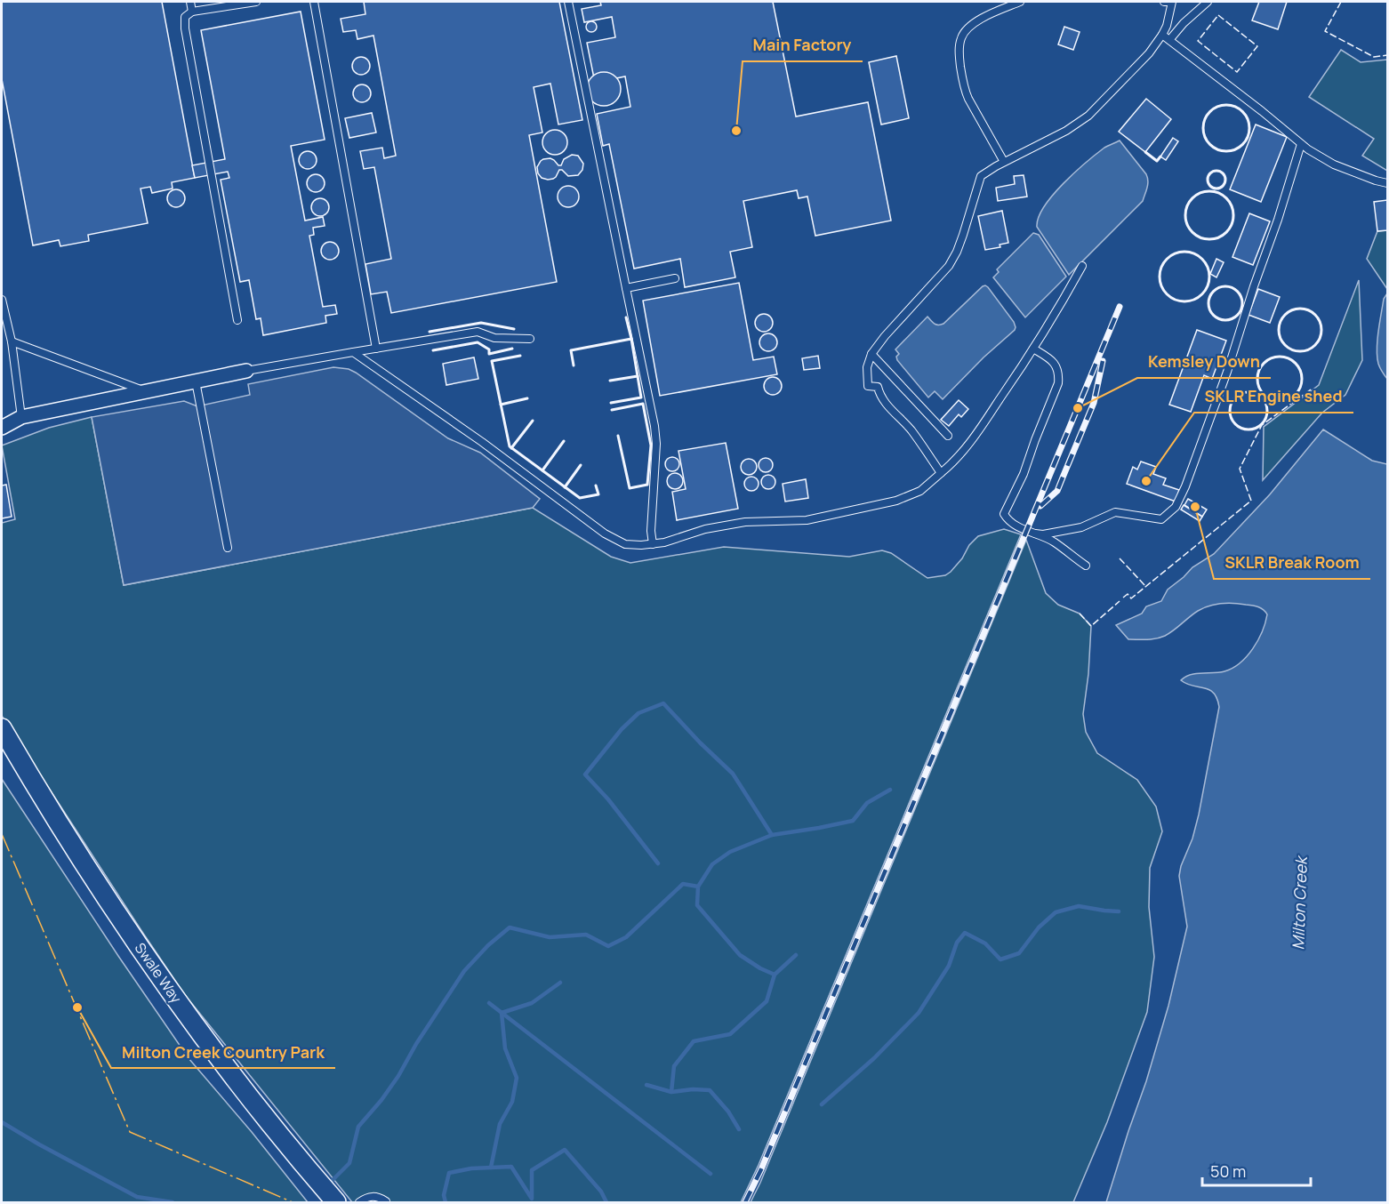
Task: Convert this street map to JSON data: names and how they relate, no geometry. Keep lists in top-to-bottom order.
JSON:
{
  "streets": {
    "main road": ["Swale Way"]
  },
  "water": ["Milton Creek"],
  "places": [
    "Main Factory",
    "Kemsley Down",
    "SKLR Engine shed",
    "SKLR Break Room",
    "Milton Creek Country Park"
  ],
  "scale_bar": "50 m"
}
